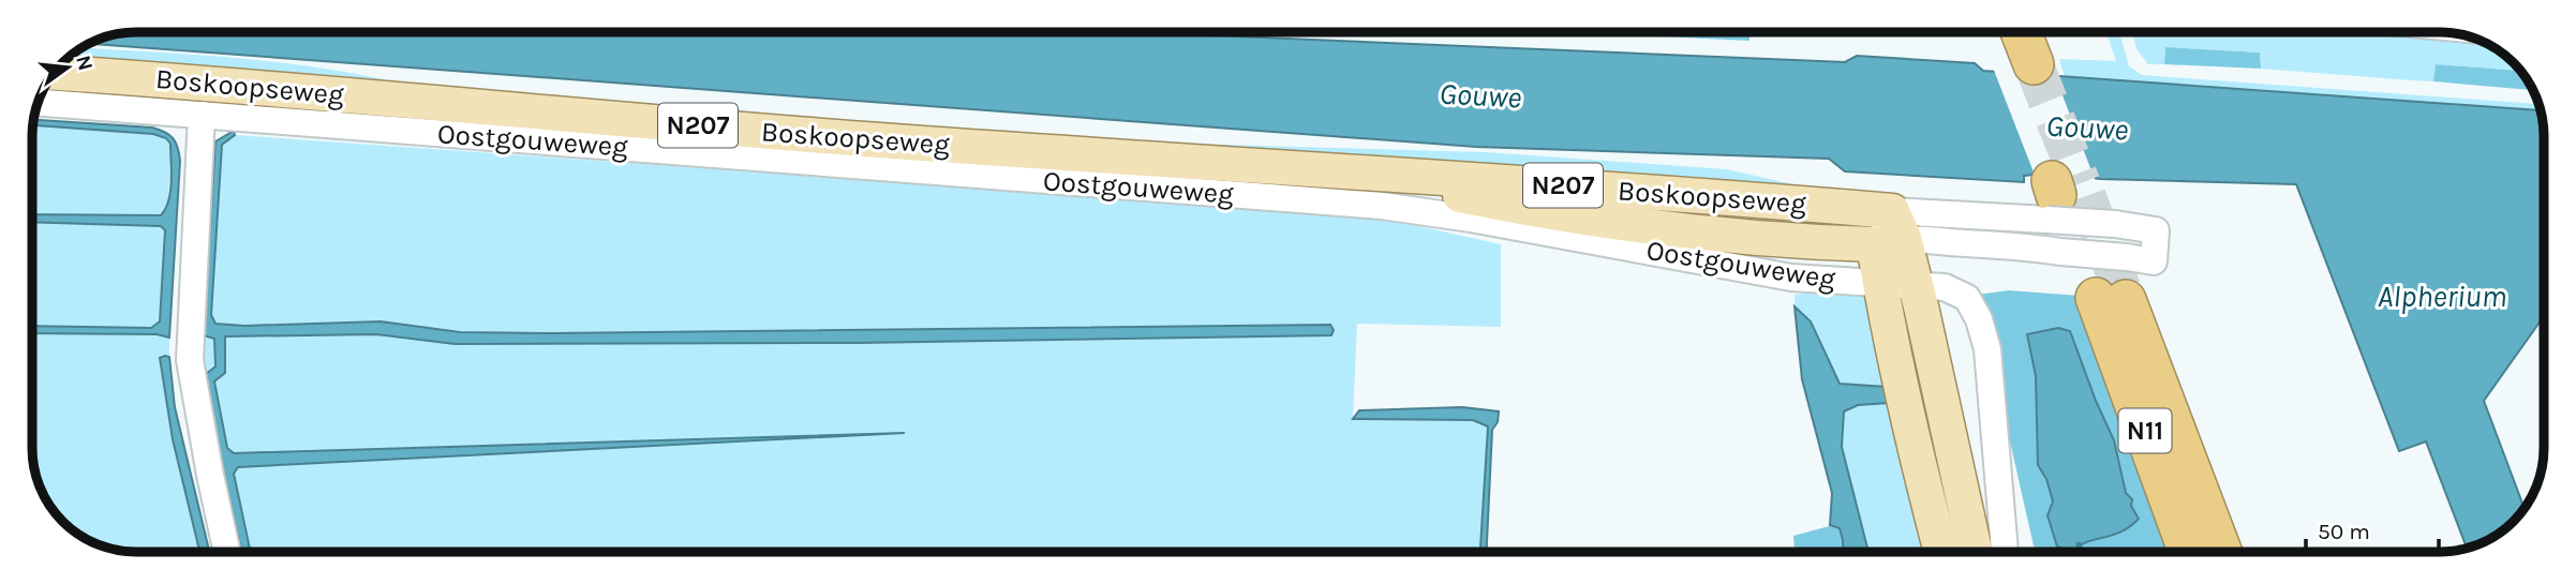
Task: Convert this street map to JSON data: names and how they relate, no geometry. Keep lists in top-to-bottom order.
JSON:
{
  "streets": {
    "highway": ["N11"],
    "main road": ["Boskoopseweg", "N207"],
    "street": ["Oostgouweweg"]
  },
  "water": ["Gouwe", "Alpherium"],
  "scale_bar": "50 m",
  "north": "right"
}
